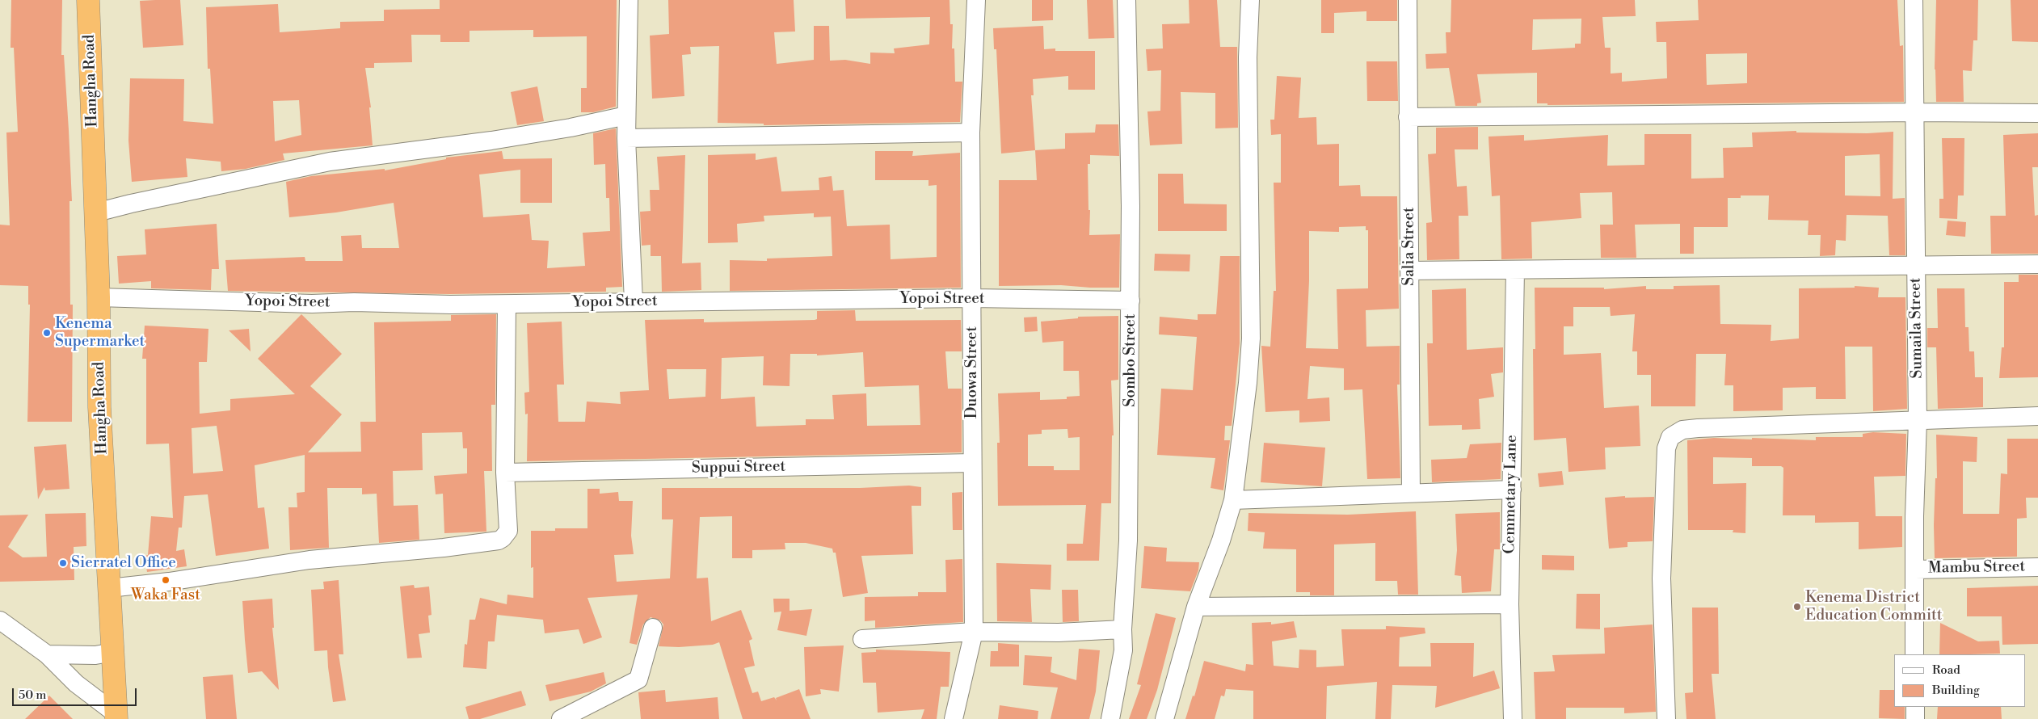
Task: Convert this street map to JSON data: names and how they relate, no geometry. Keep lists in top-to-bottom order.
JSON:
{
  "streets": {
    "highway": ["Hangha Road"],
    "street": [
      "Salia Street",
      "Yopoi Street",
      "Sumaila Street",
      "Sombo Street",
      "Duowa Street",
      "Suppui Street",
      "Cemmetary Lane",
      "Mambu Street"
    ]
  },
  "crossings": [
    ["Hangha Road", "Yopoi Street"],
    ["Yopoi Street", "Sombo Street"],
    ["Yopoi Street", "Duowa Street"],
    ["Sumaila Street", "Mambu Street"],
    ["Duowa Street", "Suppui Street"]
  ],
  "places": [
    "Kenema Supermarket",
    "Sierratel Office",
    "Waka Fast",
    "Kenema District Education Committ"
  ],
  "legend": ["Road", "Building"],
  "scale_bar": "50 m"
}
